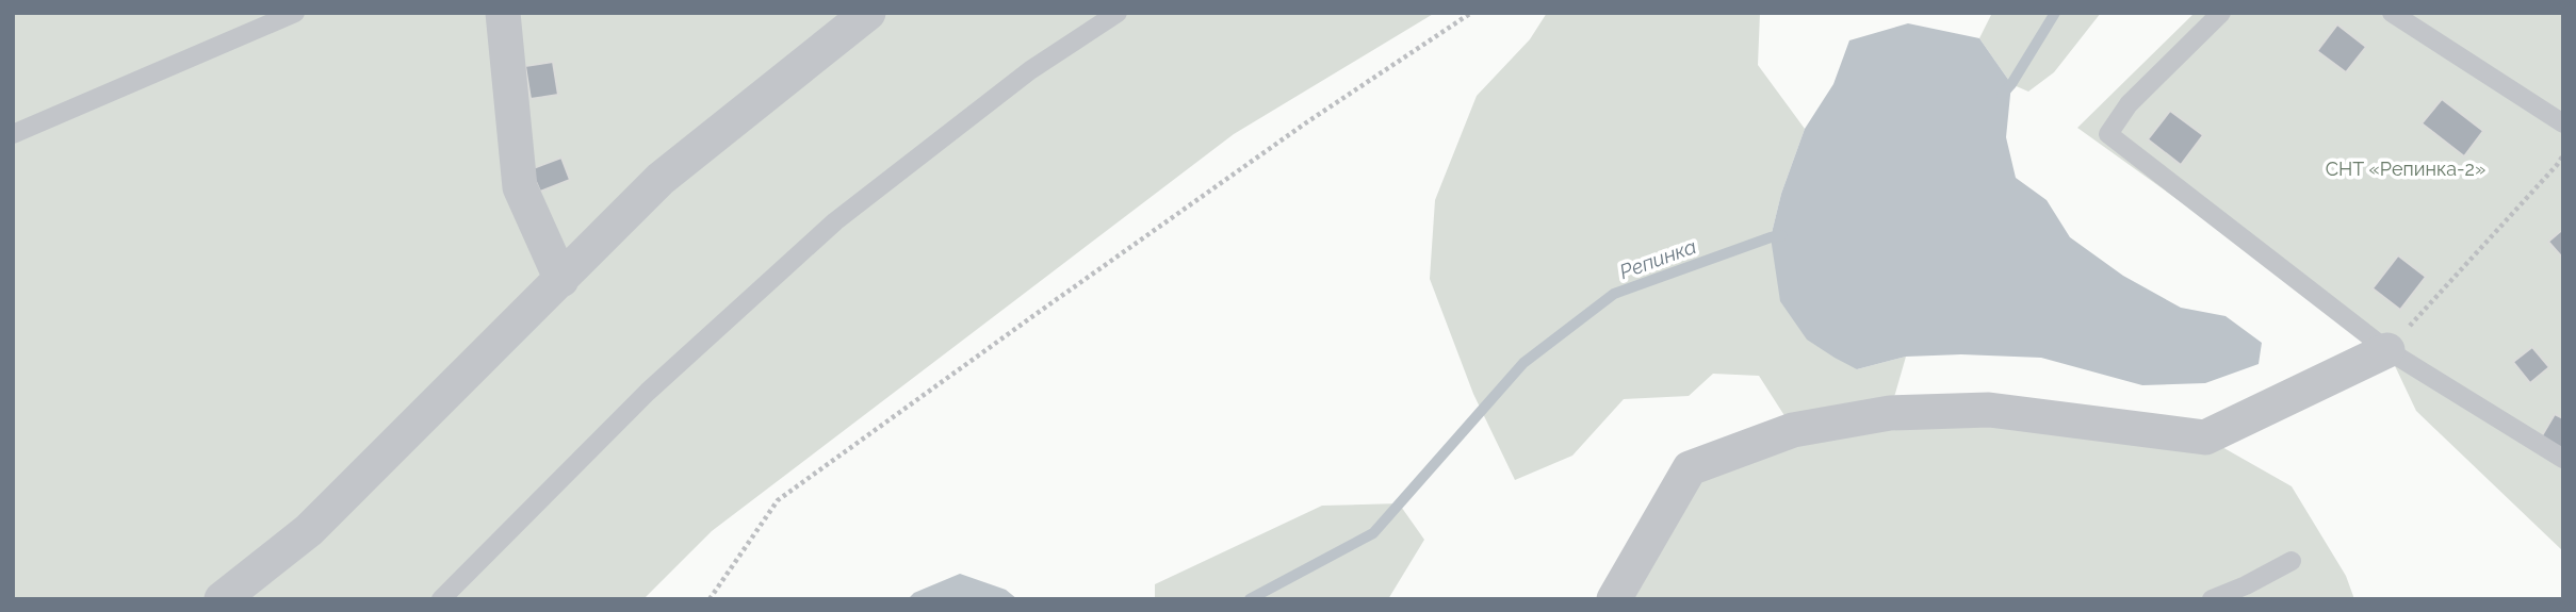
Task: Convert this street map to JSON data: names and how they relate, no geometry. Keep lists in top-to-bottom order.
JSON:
{
  "water": ["Репинка"],
  "parks": ["СНТ «Репинка-2»"]
}
